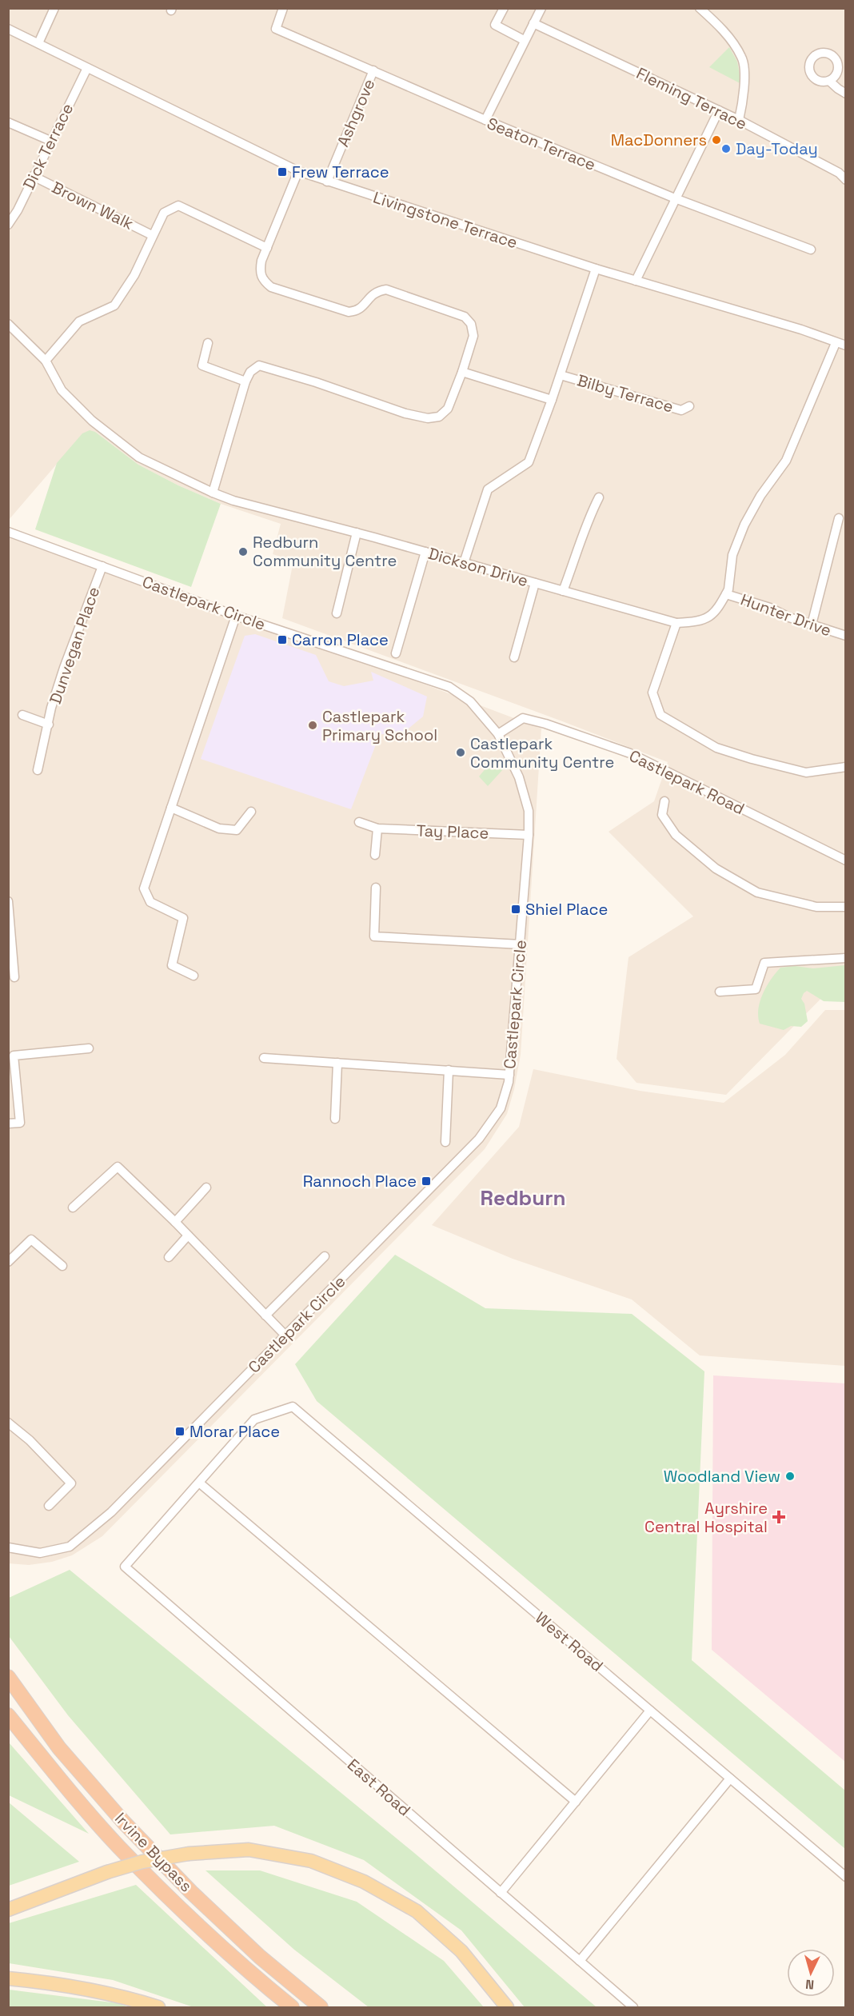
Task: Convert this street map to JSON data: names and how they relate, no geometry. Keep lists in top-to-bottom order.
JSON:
{
  "streets": {
    "highway": ["Irvine Bypass"],
    "street": [
      "Fleming Terrace",
      "Ashgrove",
      "Seaton Terrace",
      "Dick Terrace",
      "Brown Walk",
      "Livingstone Terrace",
      "Bilby Terrace",
      "Dickson Drive",
      "Castlepark Circle",
      "Hunter Drive",
      "Dunvegan Place",
      "Castlepark Road",
      "Tay Place",
      "West Road",
      "East Road"
    ]
  },
  "crossings": [
    ["Ashgrove", "Seaton Terrace"],
    ["Ashgrove", "Livingstone Terrace"],
    ["Dick Terrace", "Brown Walk"],
    ["Dick Terrace", "Livingstone Terrace"],
    ["Livingstone Terrace", "Bilby Terrace"],
    ["Livingstone Terrace", "Dickson Drive"],
    ["Bilby Terrace", "Dickson Drive"],
    ["Dickson Drive", "Hunter Drive"],
    ["Castlepark Circle", "Dunvegan Place"],
    ["Castlepark Circle", "Castlepark Road"],
    ["Castlepark Circle", "Tay Place"],
    ["West Road", "East Road"]
  ],
  "districts": ["Redburn"],
  "places": {
    "other": [
      "MacDonners",
      "Day-Today",
      "Redburn Community Centre",
      "Castlepark Primary School",
      "Castlepark Community Centre",
      "Woodland View"
    ],
    "transit": [
      "Frew Terrace",
      "Carron Place",
      "Shiel Place",
      "Rannoch Place",
      "Morar Place"
    ],
    "health": ["Ayrshire Central Hospital"]
  },
  "north": "bottom"
}
